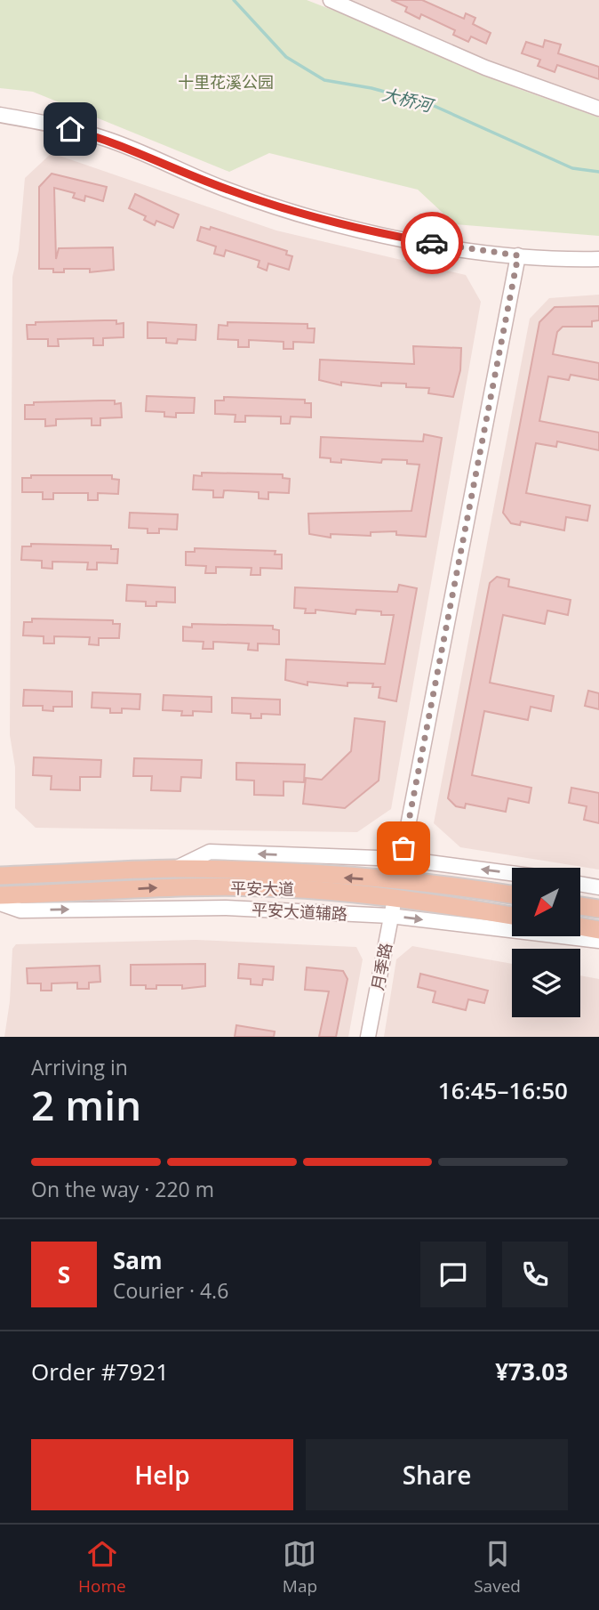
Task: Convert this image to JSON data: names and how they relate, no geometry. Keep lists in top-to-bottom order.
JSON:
{
  "streets": {
    "main road": ["平安大道"],
    "street": ["平安大道辅路", "月季路"]
  },
  "crossings": [
    ["平安大道", "月季路"],
    ["平安大道辅路", "月季路"]
  ],
  "water": ["大桥河"],
  "parks": ["十里花溪公园"],
  "north": "bottom left",
  "page": {
    "heading": ["2 min", "Arriving in", "16:45–16:50"],
    "panel": [
      "Sam",
      "Courier · 4.6",
      "Order #7921",
      "¥73.03"
    ],
    "bar": "On the way · 220 m",
    "round": "S",
    "buttons": ["Help", "Share"],
    "tabs": ["Home", "Map", "Saved"]
  }
}
